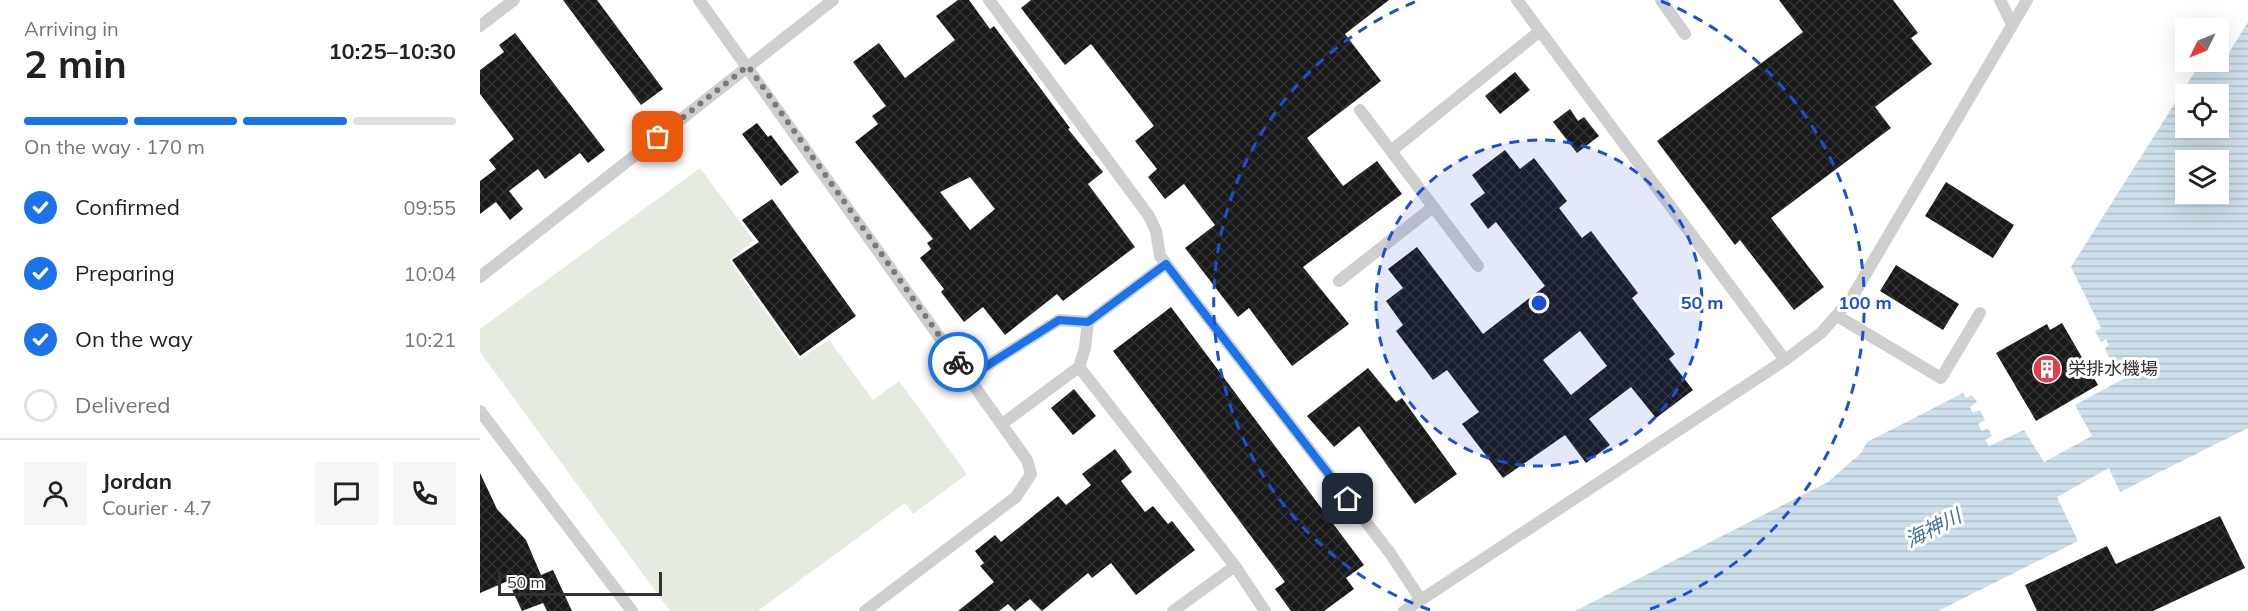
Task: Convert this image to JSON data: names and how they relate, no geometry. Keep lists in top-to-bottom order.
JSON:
{
  "water": ["海神川"],
  "places": {
    "building": ["栄排水機場"]
  },
  "scale_bar": "50 m",
  "north": "bottom left",
  "page": {
    "heading": ["2 min", "Arriving in", "10:25–10:30"],
    "panel": ["Jordan", "Courier · 4.7"],
    "bar": "On the way · 170 m",
    "list": [
      ["Confirmed", "09:55"],
      ["Preparing", "10:04"],
      ["On the way", "10:21"],
      "Delivered"
    ],
    "scale": "50 m"
  },
  "rings": ["50 m", "100 m"]
}
